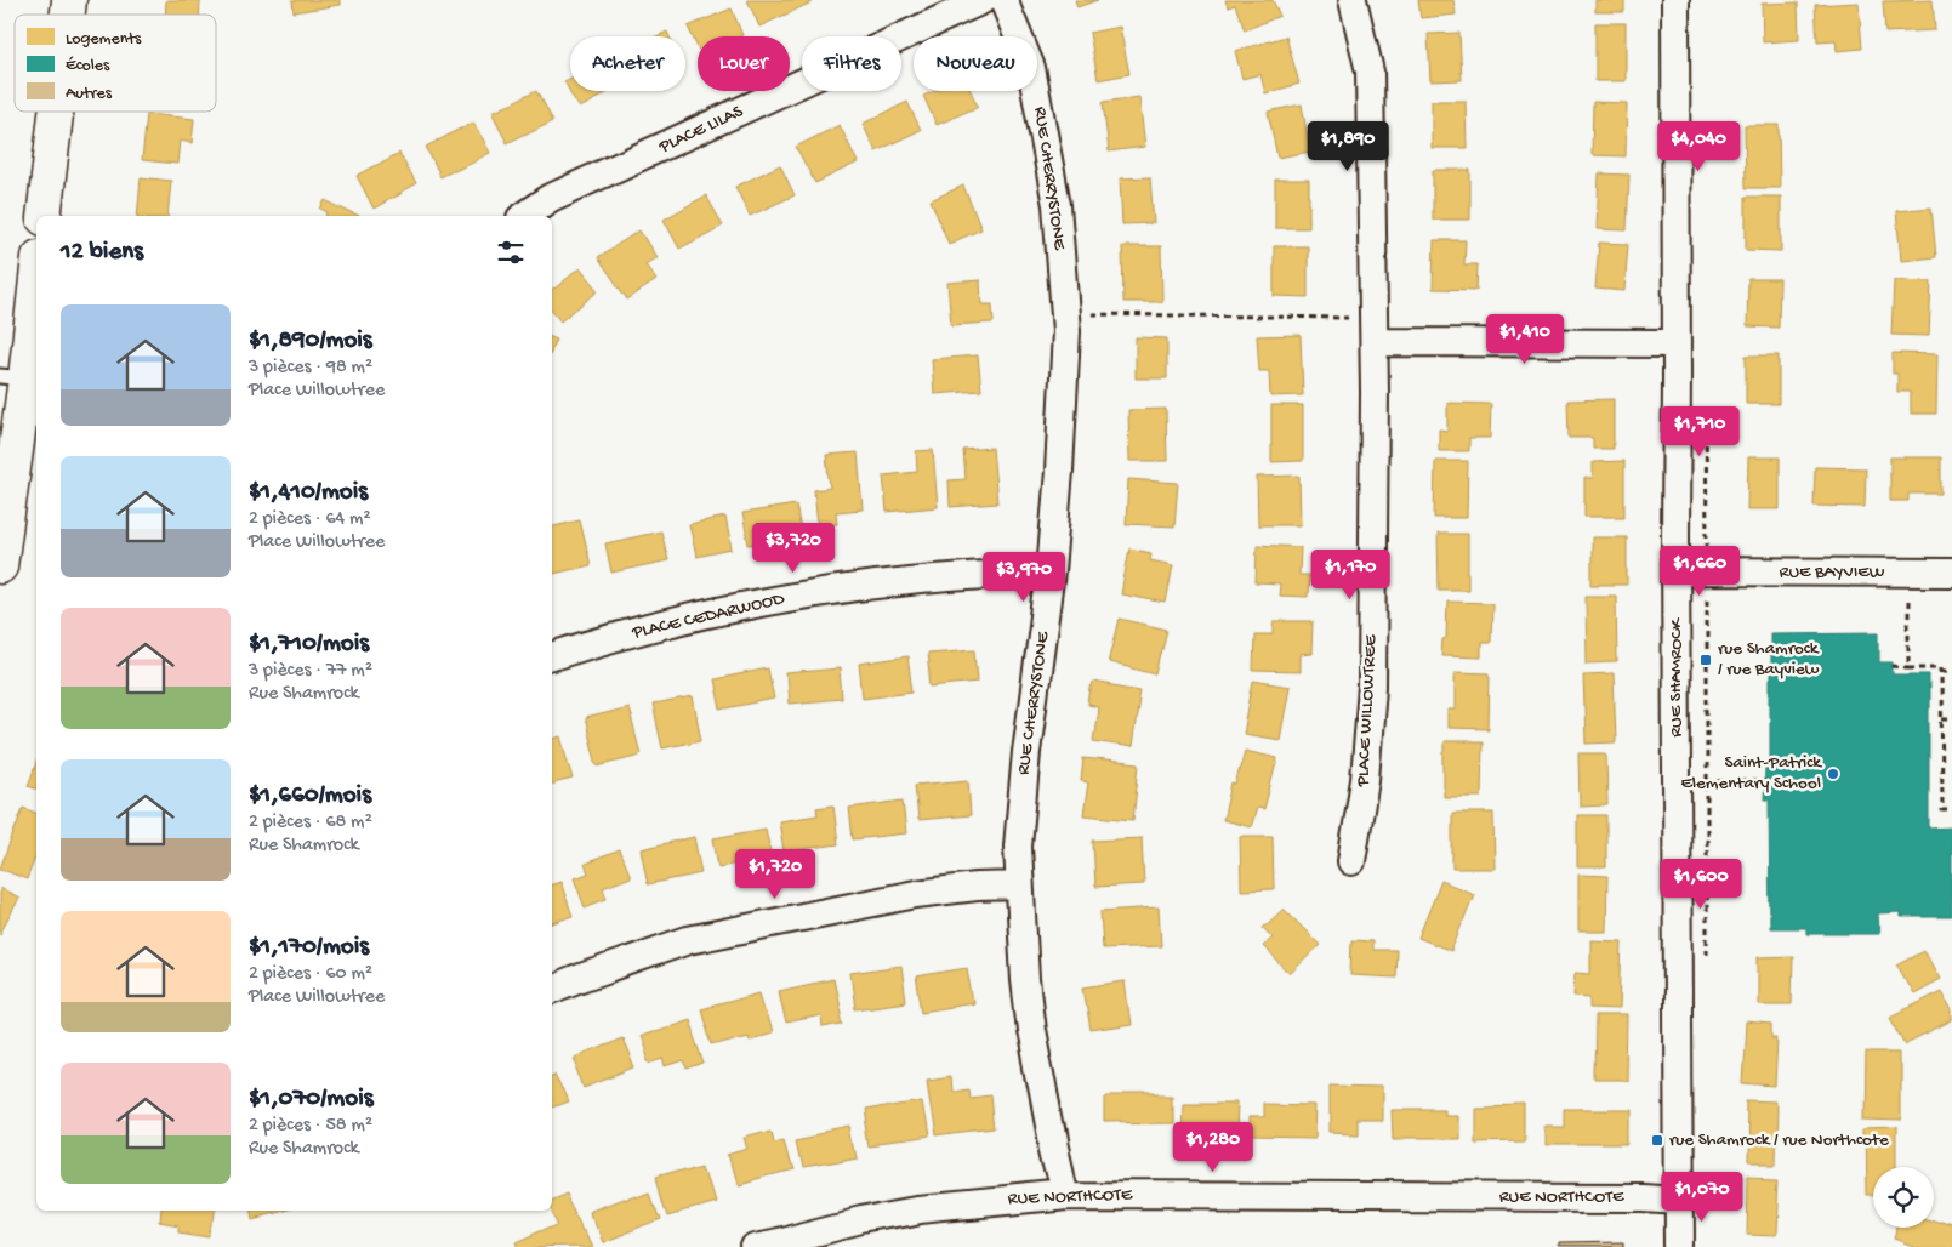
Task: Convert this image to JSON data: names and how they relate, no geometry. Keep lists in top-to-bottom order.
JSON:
{
  "streets": {
    "street": [
      "PLACE LILAS",
      "RUE CHERRYSTONE",
      "RUE BAYVIEW",
      "PLACE CEDARWOOD",
      "RUE SHAMROCK",
      "PLACE WILLOWTREE",
      "RUE NORTHCOTE"
    ]
  },
  "crossings": [
    ["RUE CHERRYSTONE", "PLACE CEDARWOOD"],
    ["RUE CHERRYSTONE", "RUE NORTHCOTE"],
    ["RUE BAYVIEW", "RUE SHAMROCK"],
    ["RUE SHAMROCK", "RUE NORTHCOTE"]
  ],
  "places": {
    "transit": ["rue Shamrock / rue Bayview", "rue Shamrock / rue Northcote"],
    "other": ["Saint-Patrick Elementary School"]
  },
  "legend": ["Logements", "Écoles", "Autres"],
  "page": {
    "chip": [
      "Acheter",
      "Louer",
      "Filtres",
      "Nouveau"
    ],
    "price": [
      "$1,890",
      "$4,040",
      "$1,410",
      "$1,710",
      "$3,720",
      "$1,660",
      "$1,170",
      "$3,970",
      "$1,720",
      "$1,600",
      "$1,280",
      "$1,070"
    ],
    "heading": "12 biens",
    "list": [
      {
        "name": "$1,890/mois",
        "note": "3 pièces · 98 m² · Place Willowtree"
      },
      {
        "name": "$1,410/mois",
        "note": "2 pièces · 64 m² · Place Willowtree"
      },
      {
        "name": "$1,710/mois",
        "note": "3 pièces · 77 m² · Rue Shamrock"
      },
      {
        "name": "$1,660/mois",
        "note": "2 pièces · 68 m² · Rue Shamrock"
      },
      {
        "name": "$1,170/mois",
        "note": "2 pièces · 60 m² · Place Willowtree"
      },
      {
        "name": "$1,070/mois",
        "note": "2 pièces · 58 m² · Rue Shamrock"
      }
    ]
  }
}
